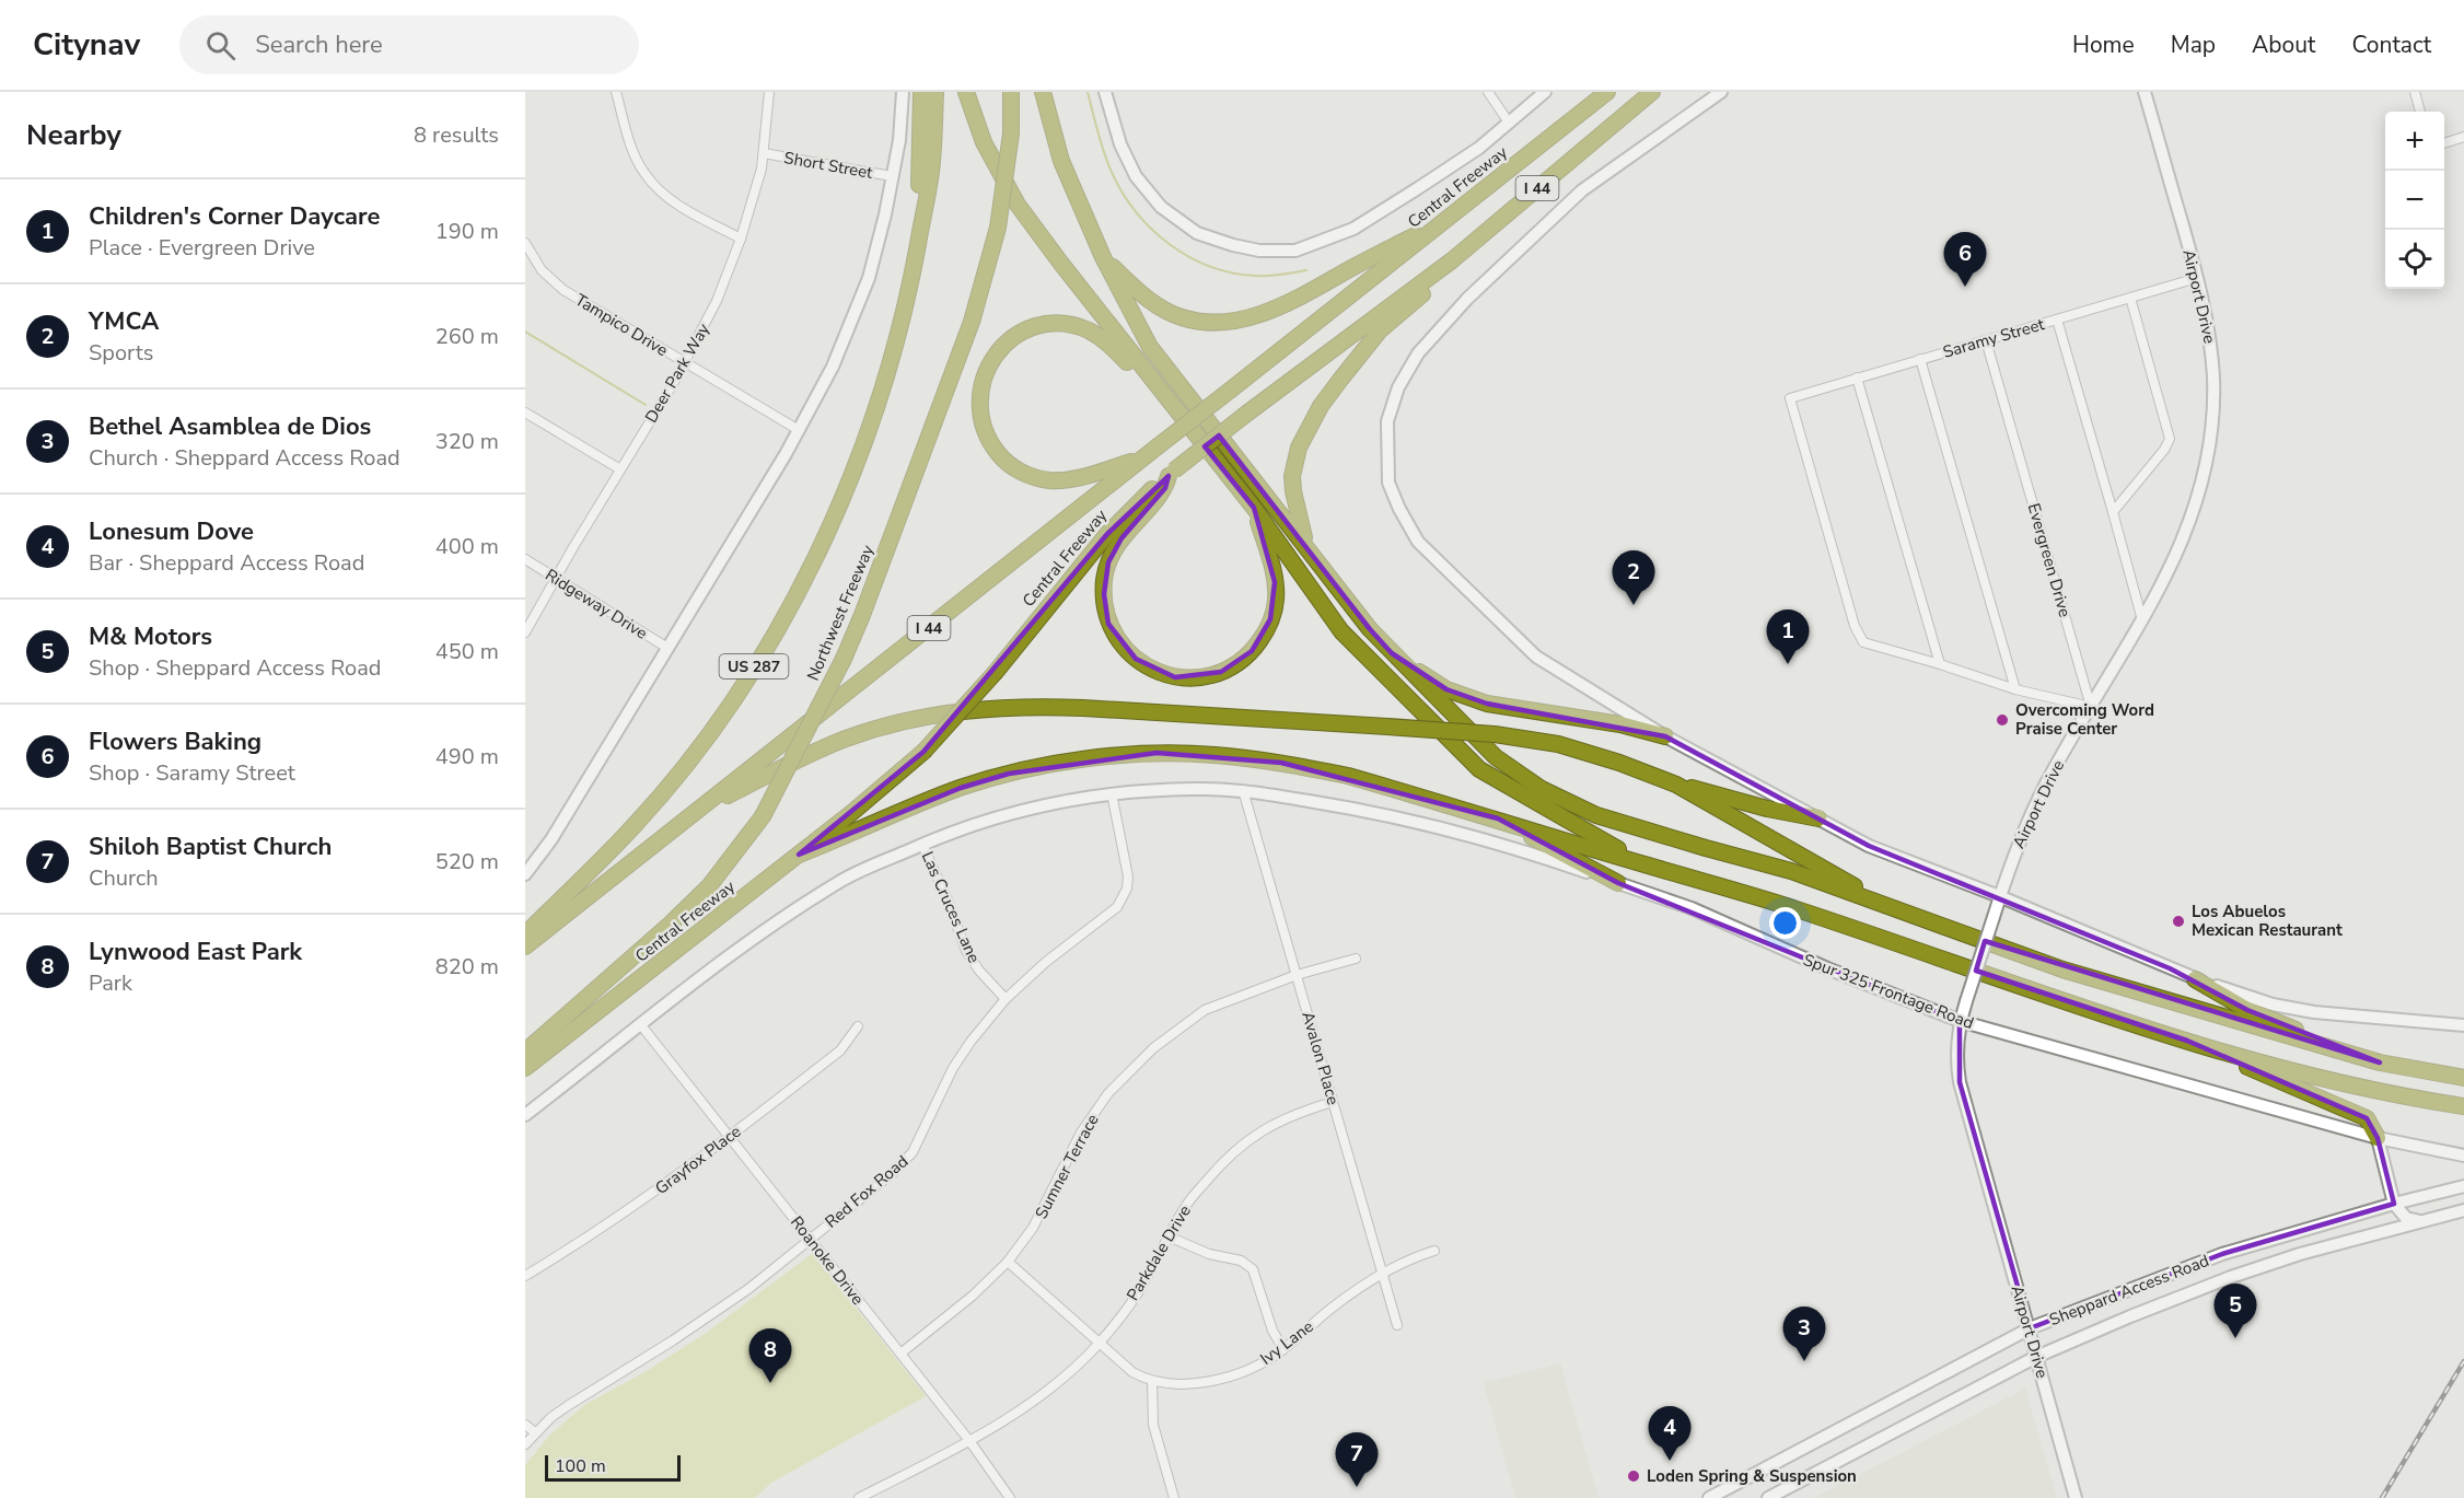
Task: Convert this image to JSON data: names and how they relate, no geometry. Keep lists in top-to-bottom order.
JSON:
{
  "streets": {
    "highway": [
      "Central Freeway",
      "I 44",
      "Northwest Freeway",
      "US 287"
    ],
    "main road": ["Airport Drive", "Spur 325 Frontage Road", "Sheppard Access Road"],
    "street": [
      "Short Street",
      "Tampico Drive",
      "Saramy Street",
      "Deer Park Way",
      "Evergreen Drive",
      "Ridgeway Drive",
      "Las Cruces Lane",
      "Avalon Place",
      "Grayfox Place",
      "Sumner Terrace",
      "Red Fox Road",
      "Parkdale Drive",
      "Roanoke Drive",
      "Ivy Lane"
    ]
  },
  "crossings": [
    ["Short Street", "Deer Park Way"],
    ["Airport Drive", "Saramy Street"],
    ["Airport Drive", "Evergreen Drive"],
    ["Airport Drive", "Spur 325 Frontage Road"],
    ["Airport Drive", "Sheppard Access Road"],
    ["Tampico Drive", "Deer Park Way"],
    ["Saramy Street", "Evergreen Drive"],
    ["Deer Park Way", "Ridgeway Drive"],
    ["Las Cruces Lane", "Red Fox Road"],
    ["Spur 325 Frontage Road", "Avalon Place"],
    ["Avalon Place", "Sumner Terrace"],
    ["Avalon Place", "Parkdale Drive"],
    ["Avalon Place", "Ivy Lane"],
    ["Grayfox Place", "Roanoke Drive"],
    ["Sumner Terrace", "Roanoke Drive"],
    ["Sumner Terrace", "Ivy Lane"],
    ["Red Fox Road", "Roanoke Drive"],
    ["Parkdale Drive", "Roanoke Drive"],
    ["Parkdale Drive", "Ivy Lane"]
  ],
  "places": ["Overcoming Word Praise Center", "Los Abuelos Mexican Restaurant", "Loden Spring & Suspension"],
  "scale_bar": "100 m",
  "page": {
    "header": "Citynav",
    "search": "Search here",
    "nav": [
      "Home",
      "Map",
      "About",
      "Contact"
    ],
    "heading": ["Nearby", "8 results"],
    "map_buttons": ["+", "−"],
    "list": [
      {
        "mark": "1",
        "name": "Children's Corner Daycare",
        "note": "Place · Evergreen Drive",
        "value": "190 m"
      },
      {
        "mark": "2",
        "name": "YMCA",
        "note": "Sports",
        "value": "260 m"
      },
      {
        "mark": "3",
        "name": "Bethel Asamblea de Dios",
        "note": "Church · Sheppard Access Road",
        "value": "320 m"
      },
      {
        "mark": "4",
        "name": "Lonesum Dove",
        "note": "Bar · Sheppard Access Road",
        "value": "400 m"
      },
      {
        "mark": "5",
        "name": "M& Motors",
        "note": "Shop · Sheppard Access Road",
        "value": "450 m"
      },
      {
        "mark": "6",
        "name": "Flowers Baking",
        "note": "Shop · Saramy Street",
        "value": "490 m"
      },
      {
        "mark": "7",
        "name": "Shiloh Baptist Church",
        "note": "Church",
        "value": "520 m"
      },
      {
        "mark": "8",
        "name": "Lynwood East Park",
        "note": "Park",
        "value": "820 m"
      }
    ],
    "pins": [
      "6",
      "2",
      "1",
      "5",
      "3",
      "8",
      "4",
      "7"
    ],
    "scale": "100 m"
  }
}
